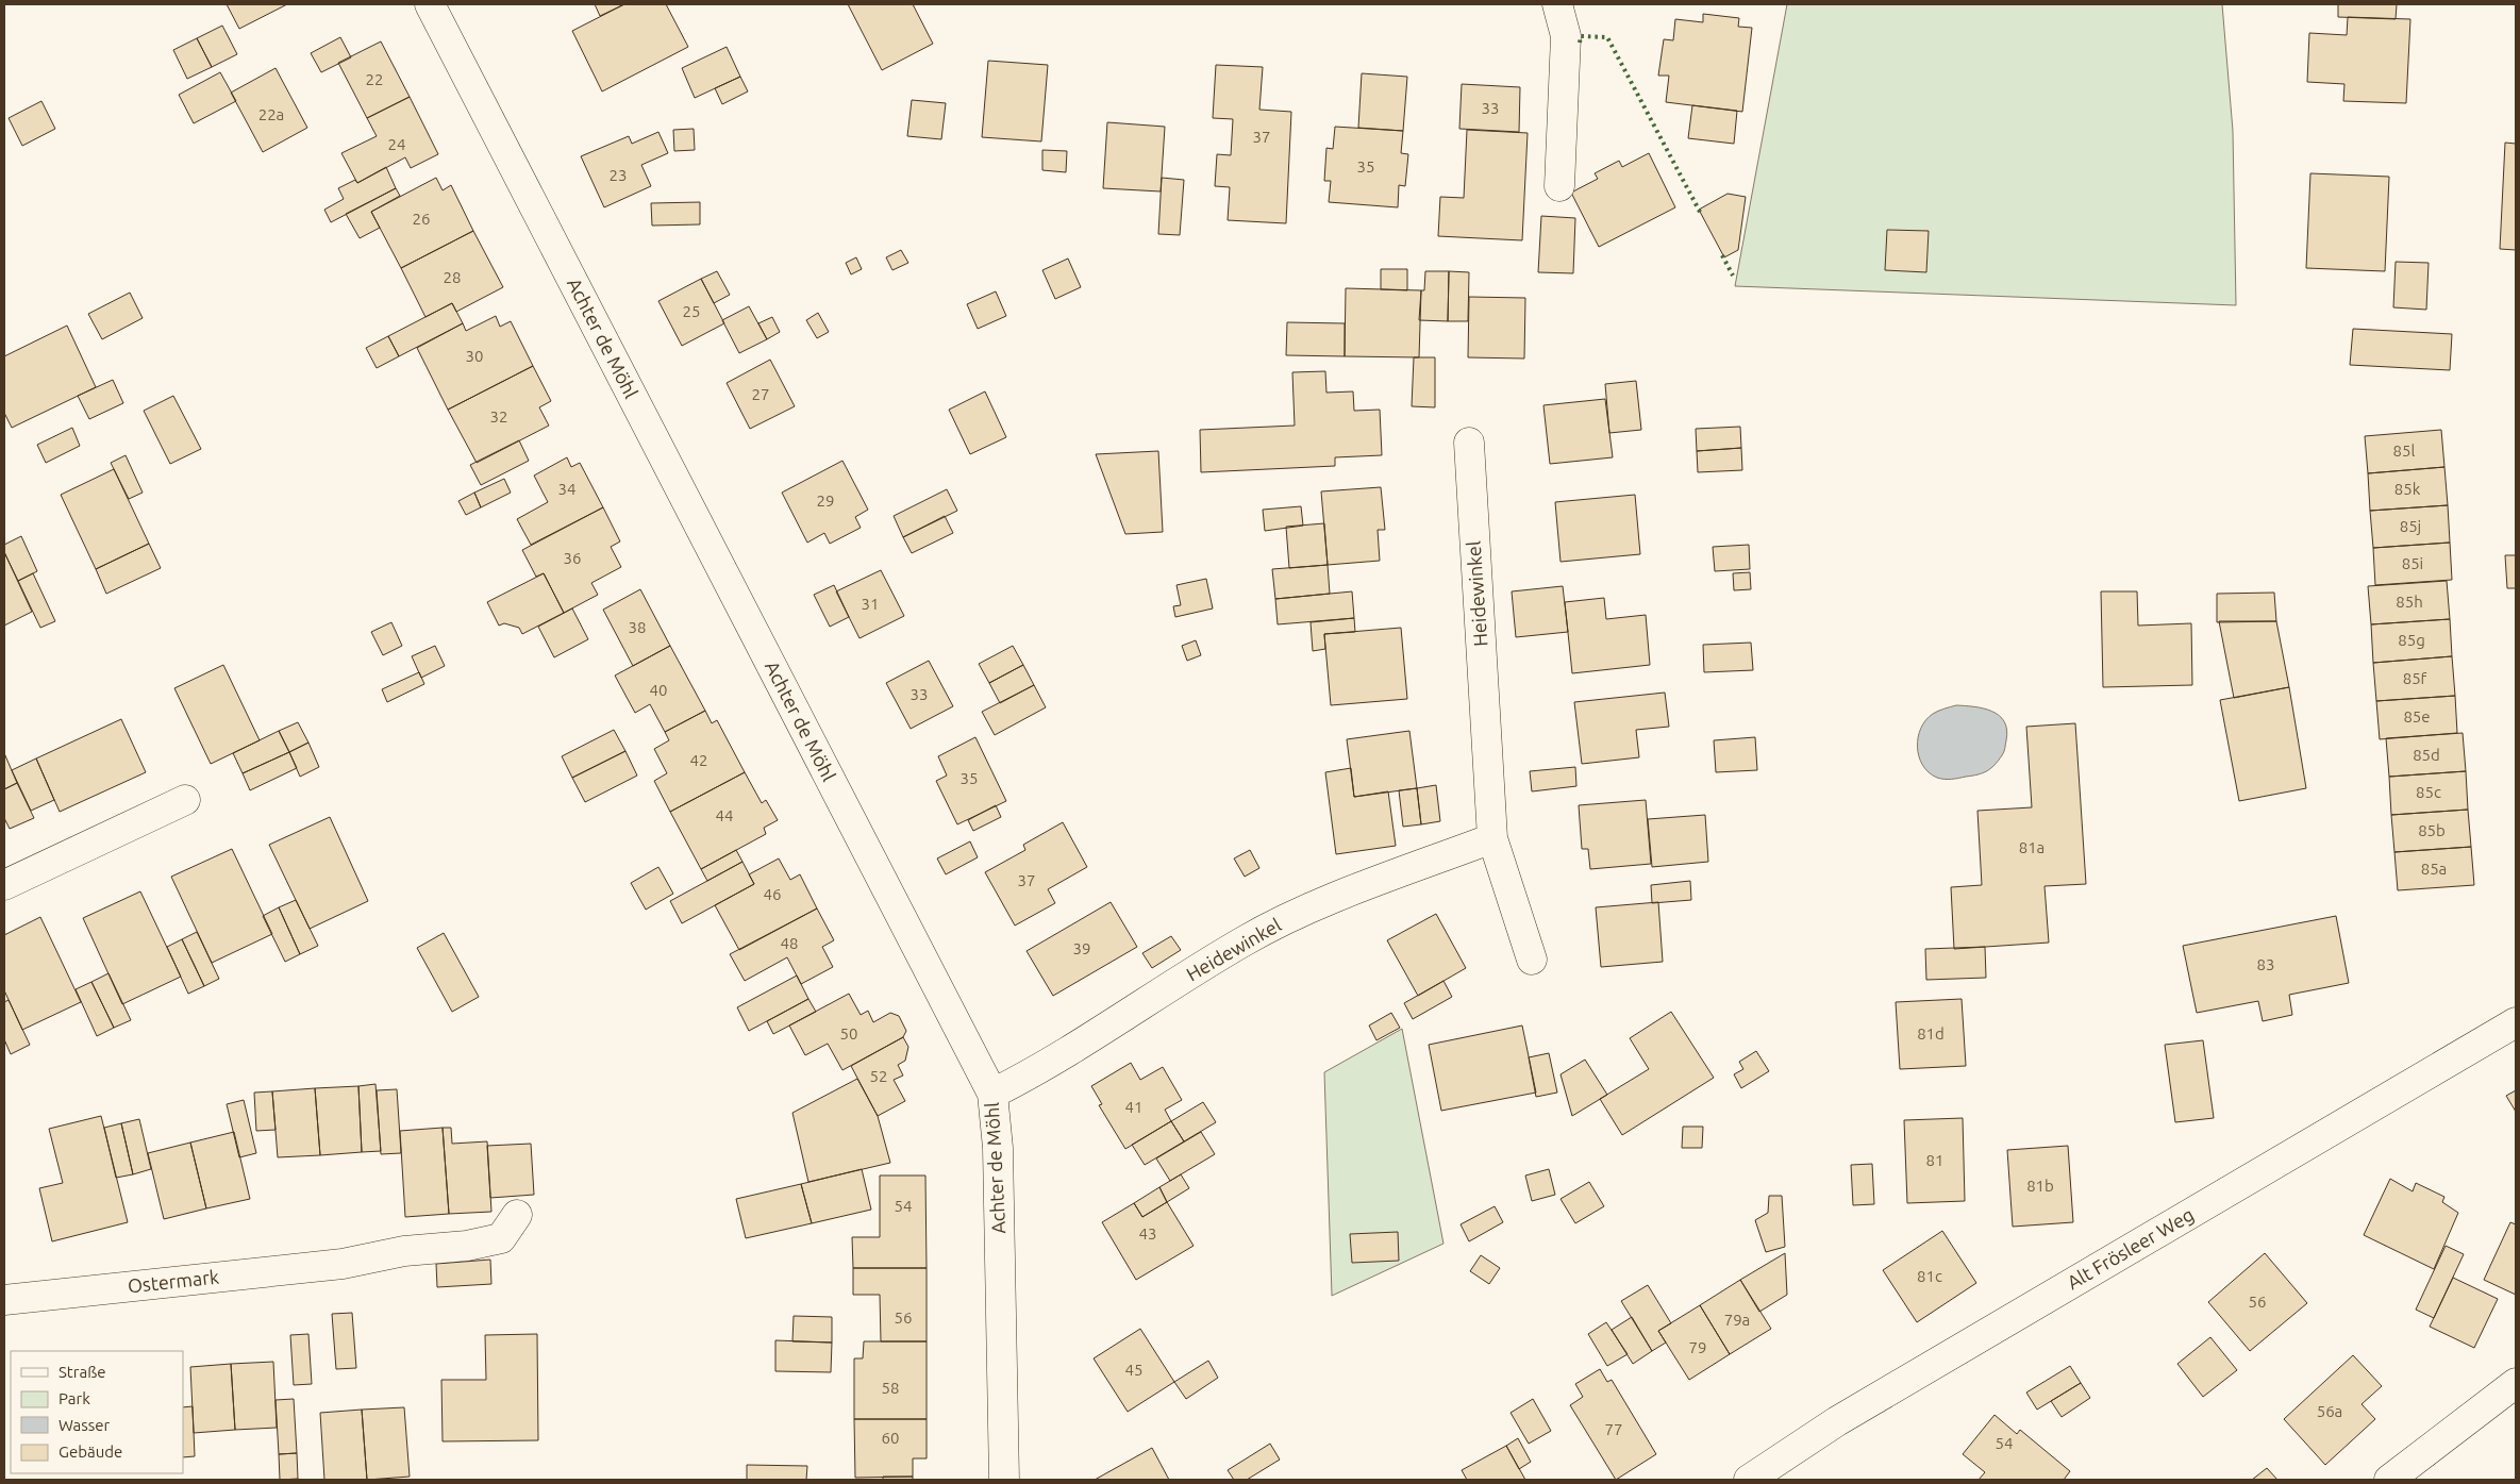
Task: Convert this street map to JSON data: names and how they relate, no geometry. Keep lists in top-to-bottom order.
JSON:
{
  "streets": {
    "street": [
      "Achter de Möhl",
      "Heidewinkel",
      "Alt Frösleer Weg",
      "Ostermark"
    ]
  },
  "crossings": [
    ["Achter de Möhl", "Heidewinkel"]
  ],
  "house_numbers": [
    "22",
    "33",
    "22a",
    "37",
    "24",
    "35",
    "23",
    "26",
    "28",
    "25",
    "30",
    "27",
    "32",
    "85l",
    "34",
    "85k",
    "29",
    "85j",
    "36",
    "85i",
    "85h",
    "31",
    "38",
    "85g",
    "85f",
    "40",
    "33",
    "85e",
    "85d",
    "42",
    "35",
    "85c",
    "44",
    "85b",
    "81a",
    "85a",
    "37",
    "46",
    "48",
    "39",
    "83",
    "50",
    "81d",
    "52",
    "41",
    "81",
    "81b",
    "54",
    "43",
    "81c",
    "56",
    "56",
    "79a",
    "79",
    "45",
    "58",
    "56a",
    "77",
    "60",
    "54"
  ],
  "legend": [
    "Straße",
    "Park",
    "Wasser",
    "Gebäude"
  ]
}
